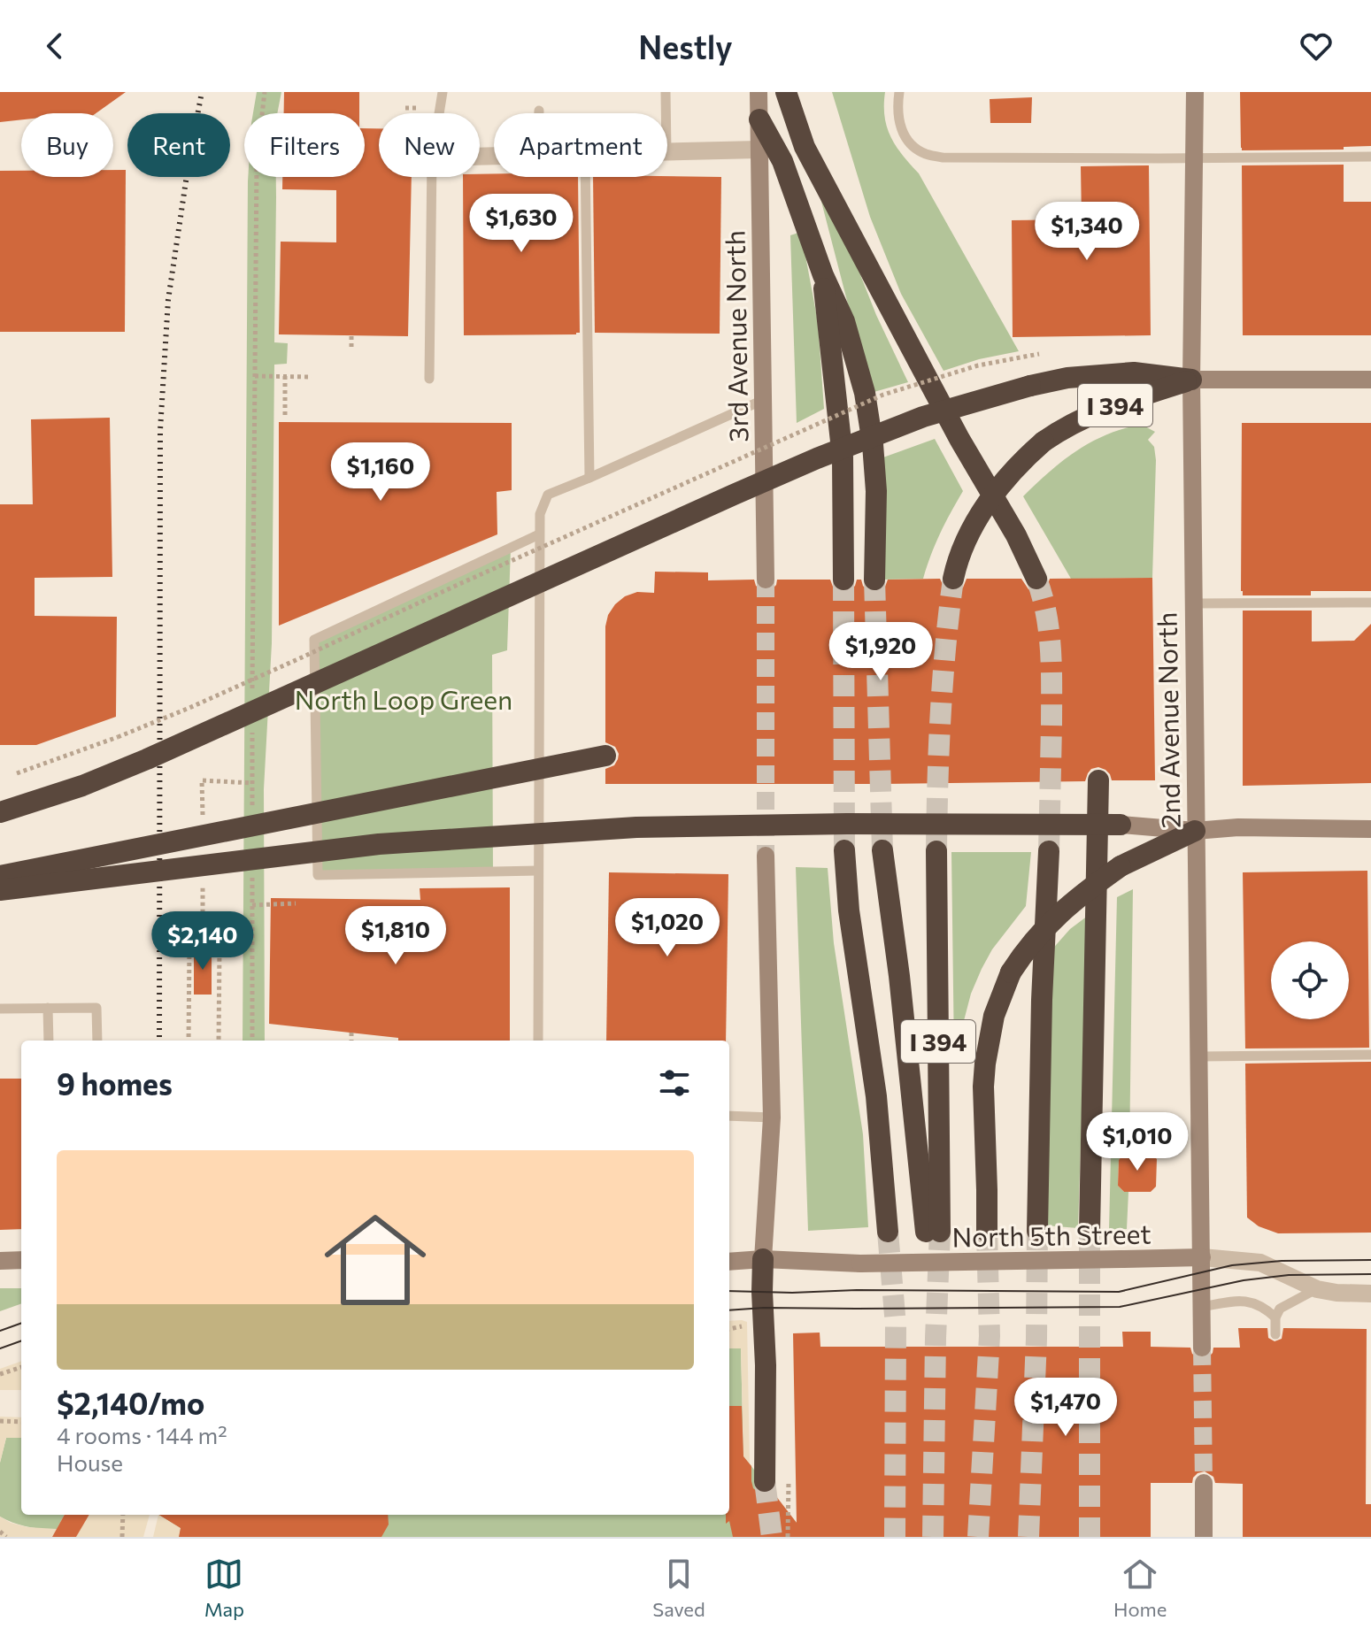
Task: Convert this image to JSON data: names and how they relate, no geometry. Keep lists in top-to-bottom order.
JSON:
{
  "streets": {
    "highway": ["I 394"],
    "street": ["3rd Avenue North", "2nd Avenue North", "North 5th Street"]
  },
  "crossings": [
    ["I 394", "2nd Avenue North"],
    ["2nd Avenue North", "North 5th Street"]
  ],
  "parks": ["North Loop Green"],
  "page": {
    "header": "Nestly",
    "chip": [
      "Buy",
      "Rent",
      "Filters",
      "New",
      "Apartment"
    ],
    "price": [
      "$1,630",
      "$1,340",
      "$1,160",
      "$1,920",
      "$1,020",
      "$1,810",
      "$2,140",
      "$1,010",
      "$1,470"
    ],
    "heading": "9 homes",
    "list": [
      {
        "name": "$2,140/mo",
        "note": "4 rooms · 144 m² · House"
      }
    ],
    "tabs": ["Map", "Saved", "Home"]
  }
}
